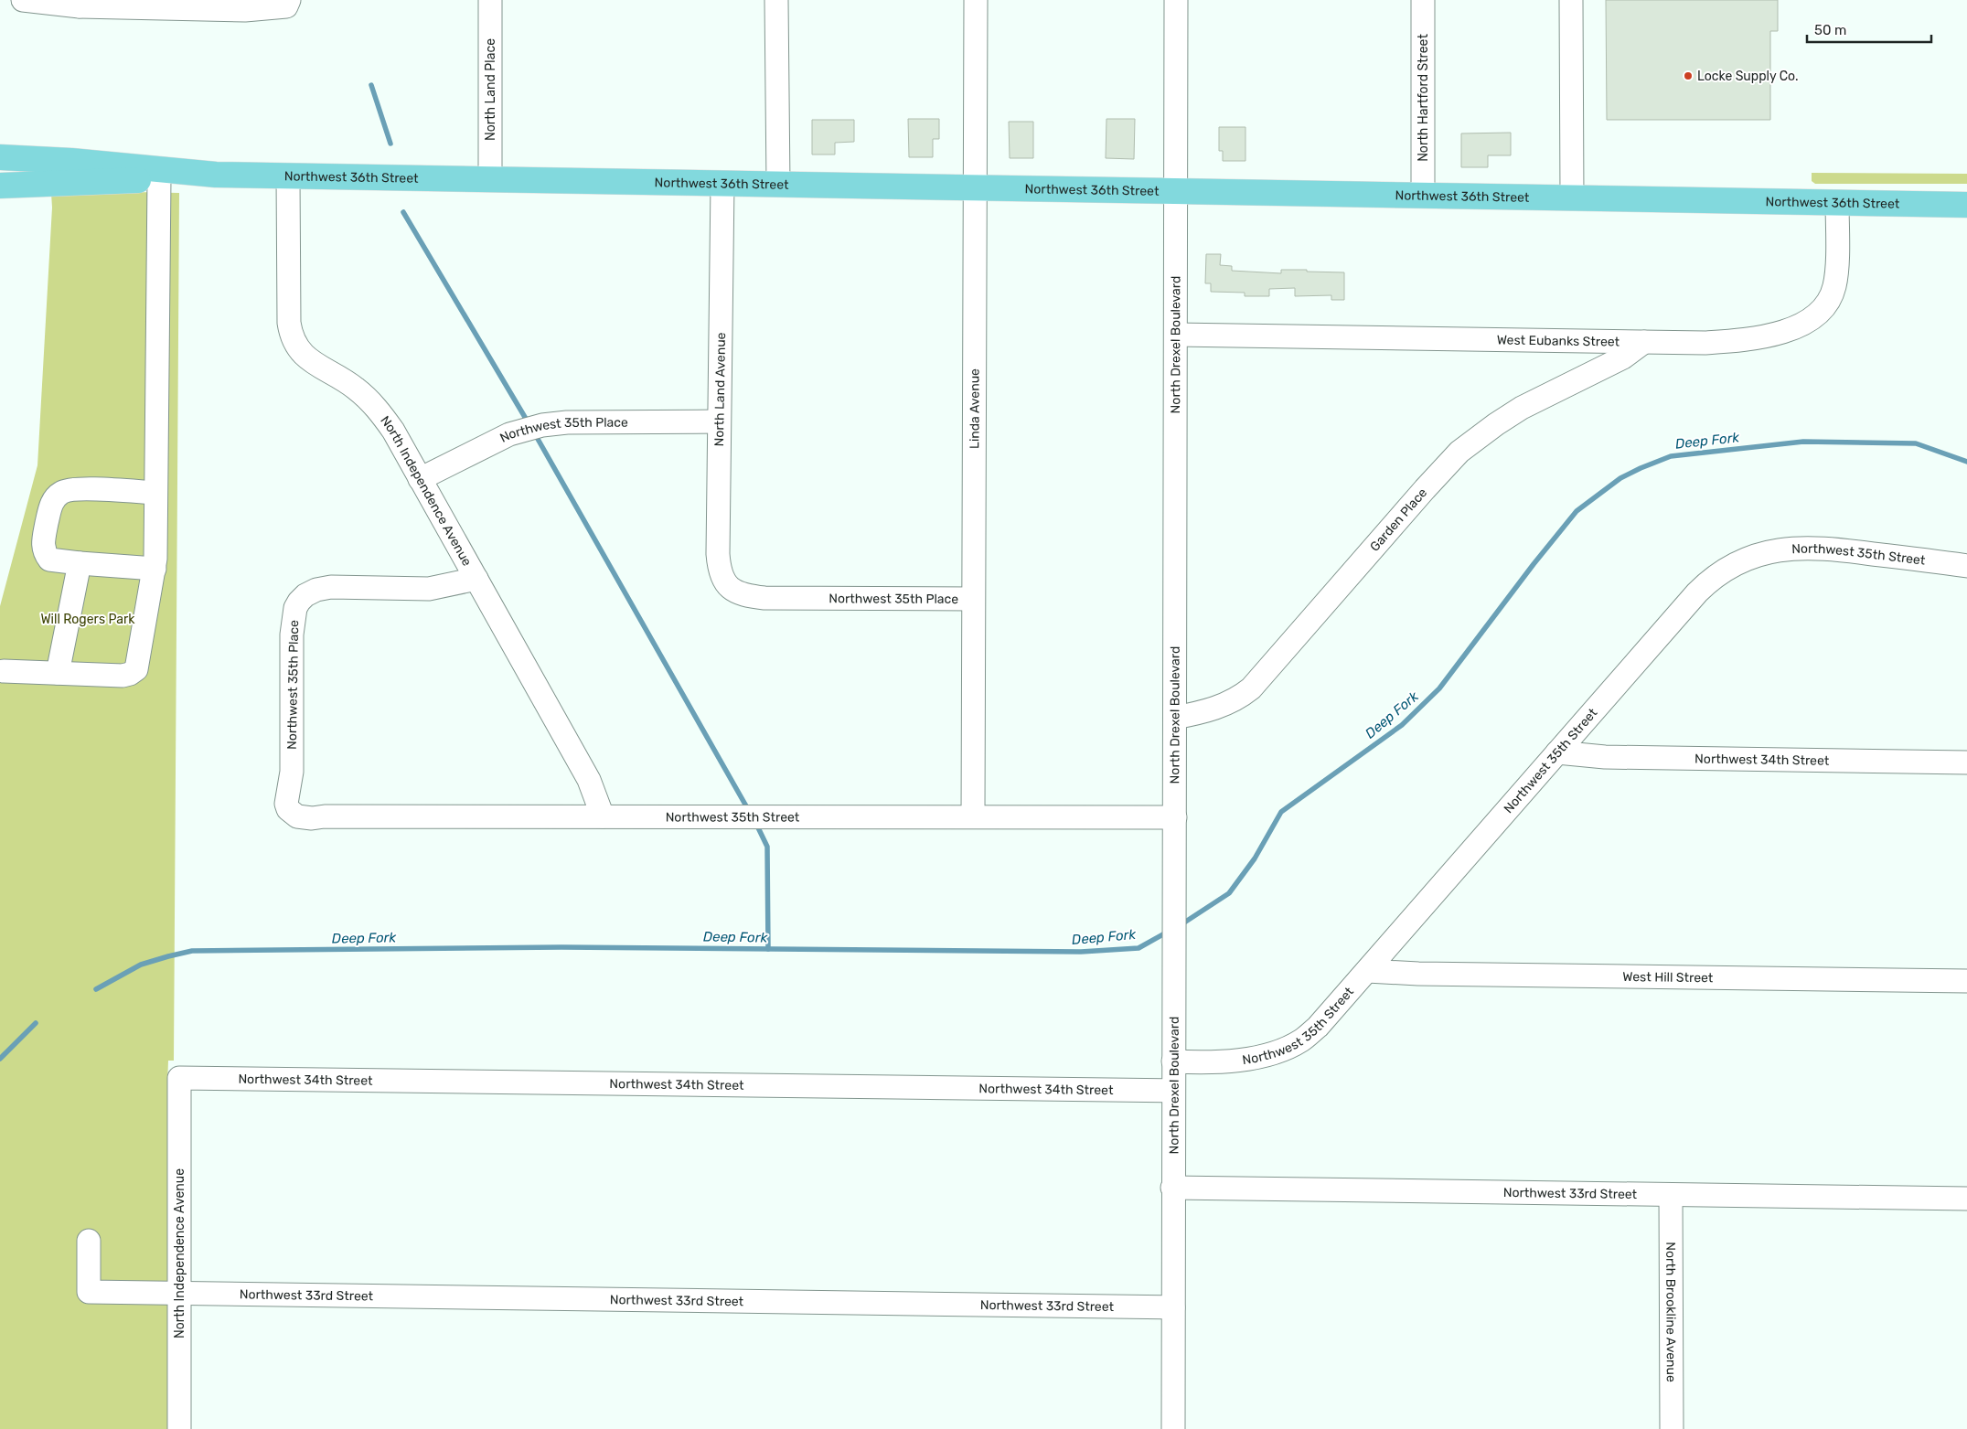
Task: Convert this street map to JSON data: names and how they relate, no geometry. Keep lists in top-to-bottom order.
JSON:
{
  "streets": {
    "main road": ["Northwest 36th Street"],
    "street": [
      "North Land Place",
      "North Hartford Street",
      "West Eubanks Street",
      "North Drexel Boulevard",
      "North Land Avenue",
      "Linda Avenue",
      "Northwest 35th Place",
      "North Independence Avenue",
      "Garden Place",
      "Northwest 35th Street",
      "Northwest 34th Street",
      "West Hill Street",
      "Northwest 33rd Street",
      "North Brookline Avenue"
    ]
  },
  "crossings": [
    ["North Land Place", "Northwest 36th Street"],
    ["North Hartford Street", "Northwest 36th Street"],
    ["Northwest 36th Street", "West Eubanks Street"],
    ["Northwest 36th Street", "North Drexel Boulevard"],
    ["Northwest 36th Street", "North Land Avenue"],
    ["Northwest 36th Street", "Linda Avenue"],
    ["Northwest 36th Street", "North Independence Avenue"],
    ["West Eubanks Street", "North Drexel Boulevard"],
    ["West Eubanks Street", "Garden Place"],
    ["North Drexel Boulevard", "Garden Place"],
    ["North Drexel Boulevard", "Northwest 35th Street"],
    ["North Drexel Boulevard", "Northwest 34th Street"],
    ["North Drexel Boulevard", "Northwest 33rd Street"],
    ["North Land Avenue", "Northwest 35th Place"],
    ["Linda Avenue", "Northwest 35th Place"],
    ["Linda Avenue", "Northwest 35th Street"],
    ["Northwest 35th Place", "North Independence Avenue"],
    ["Northwest 35th Place", "Northwest 35th Street"],
    ["North Independence Avenue", "Northwest 35th Street"],
    ["North Independence Avenue", "Northwest 34th Street"],
    ["North Independence Avenue", "Northwest 33rd Street"],
    ["Northwest 35th Street", "Northwest 34th Street"],
    ["Northwest 35th Street", "West Hill Street"],
    ["Northwest 33rd Street", "North Brookline Avenue"]
  ],
  "water": ["Deep Fork"],
  "parks": ["Will Rogers Park"],
  "places": ["Locke Supply Co."],
  "scale_bar": "50 m"
}
